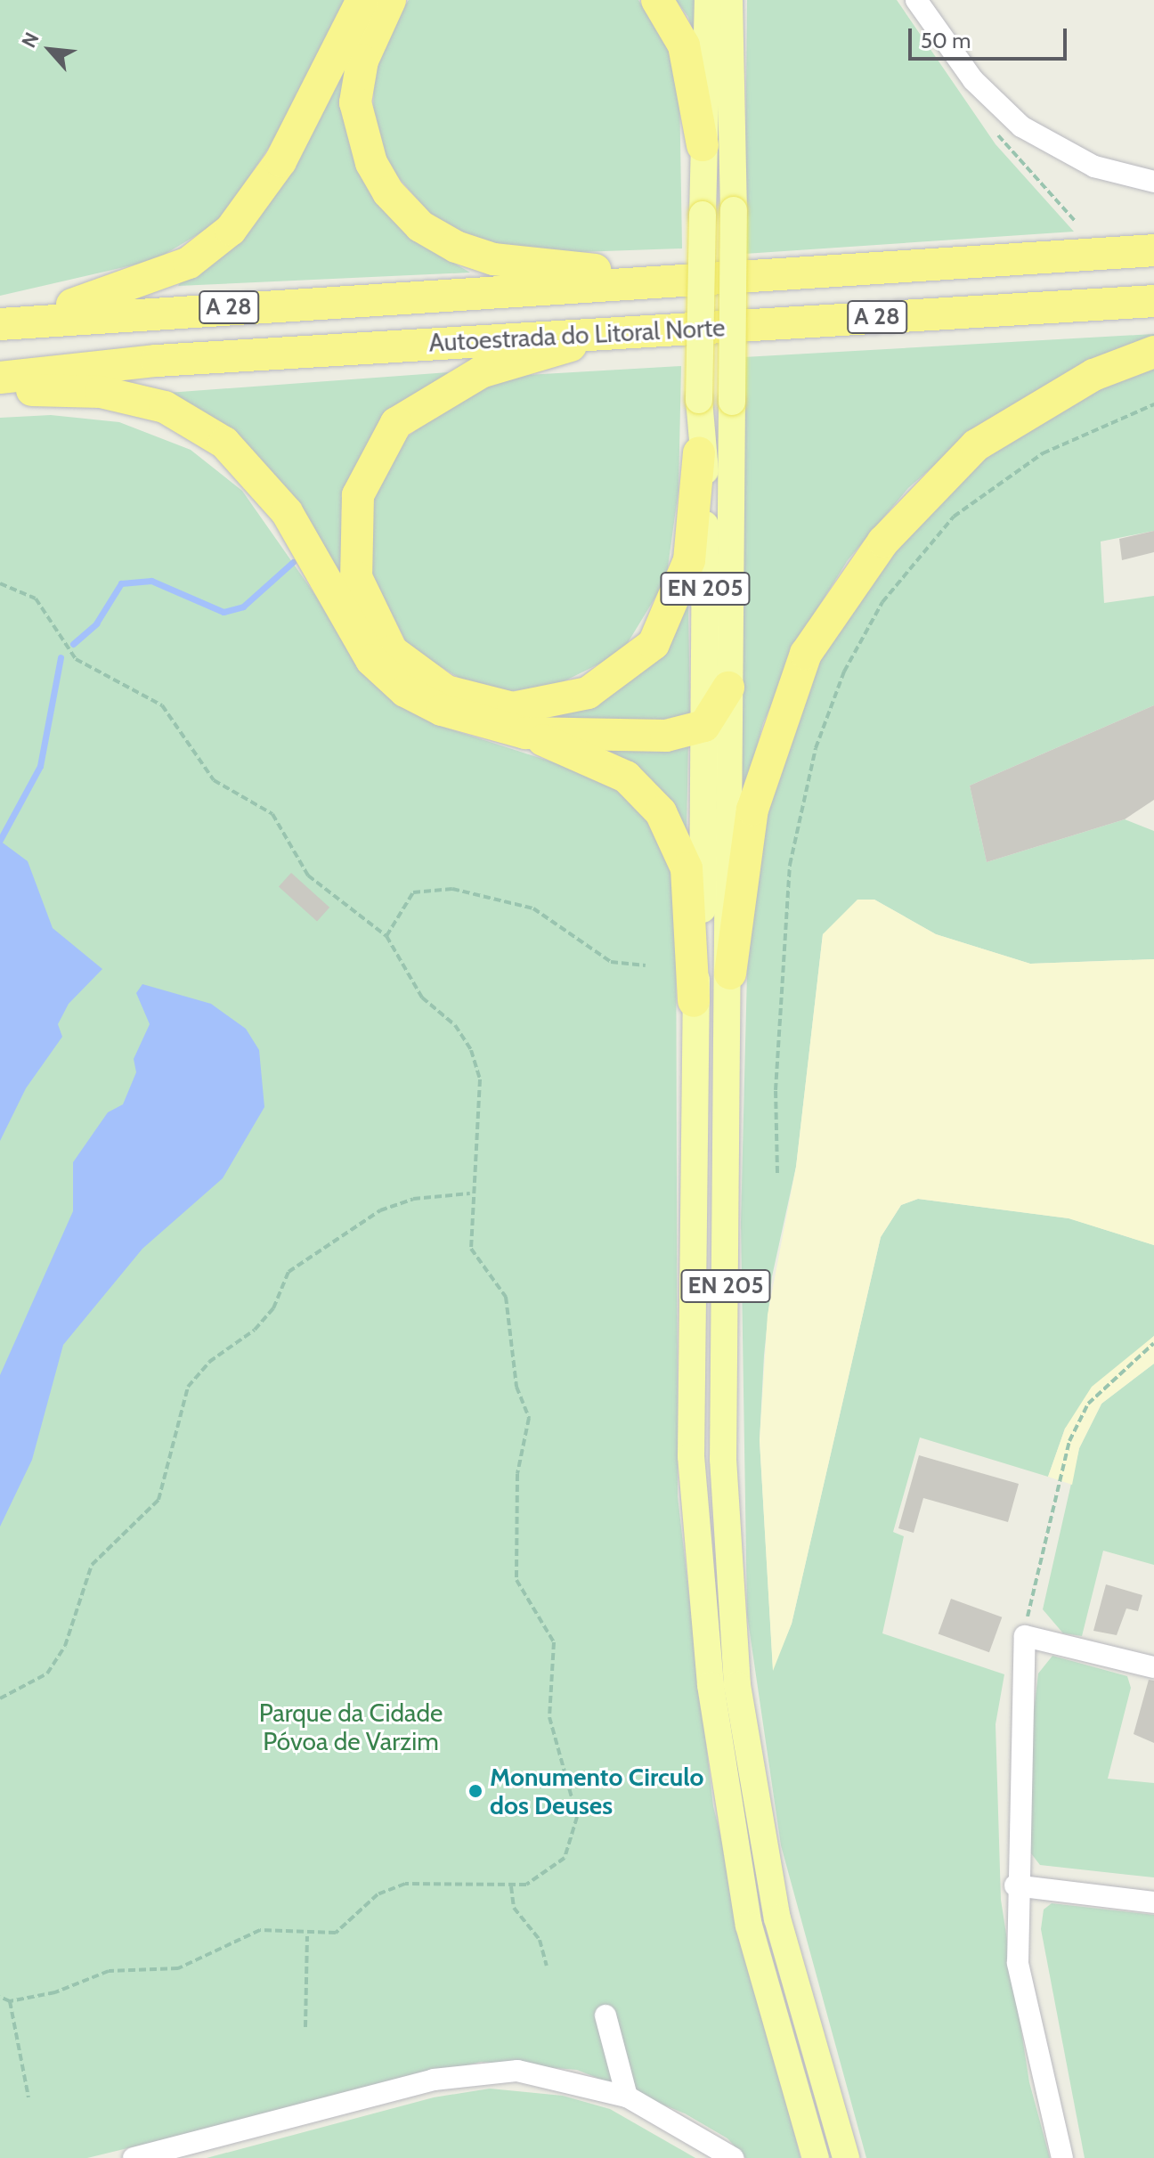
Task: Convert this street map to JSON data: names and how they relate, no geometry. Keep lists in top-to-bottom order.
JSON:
{
  "streets": {
    "highway": ["A 28", "Autoestrada do Litoral Norte"],
    "main road": ["EN 205"]
  },
  "parks": ["Parque da Cidade Póvoa de Varzim"],
  "places": ["Monumento Circulo dos Deuses"],
  "scale_bar": "50 m",
  "north": "top left"
}
